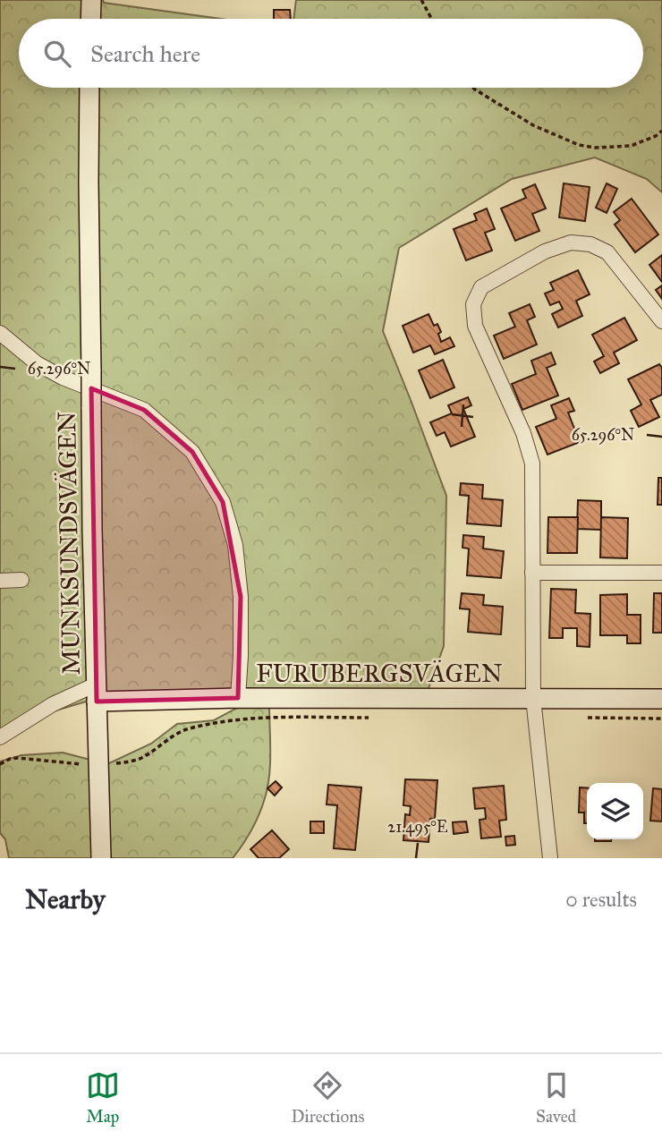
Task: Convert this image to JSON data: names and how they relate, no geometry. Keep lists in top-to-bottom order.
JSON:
{
  "streets": {
    "street": ["MUNKSUNDSVÄGEN", "FURUBERGSVÄGEN"]
  },
  "crossings": [
    ["MUNKSUNDSVÄGEN", "FURUBERGSVÄGEN"]
  ],
  "page": {
    "search": "Search here",
    "heading": ["Nearby", "0 results"],
    "nav": ["Map", "Directions", "Saved"]
  },
  "coordinates": ["65.296°N", "21.495°E"]
}
